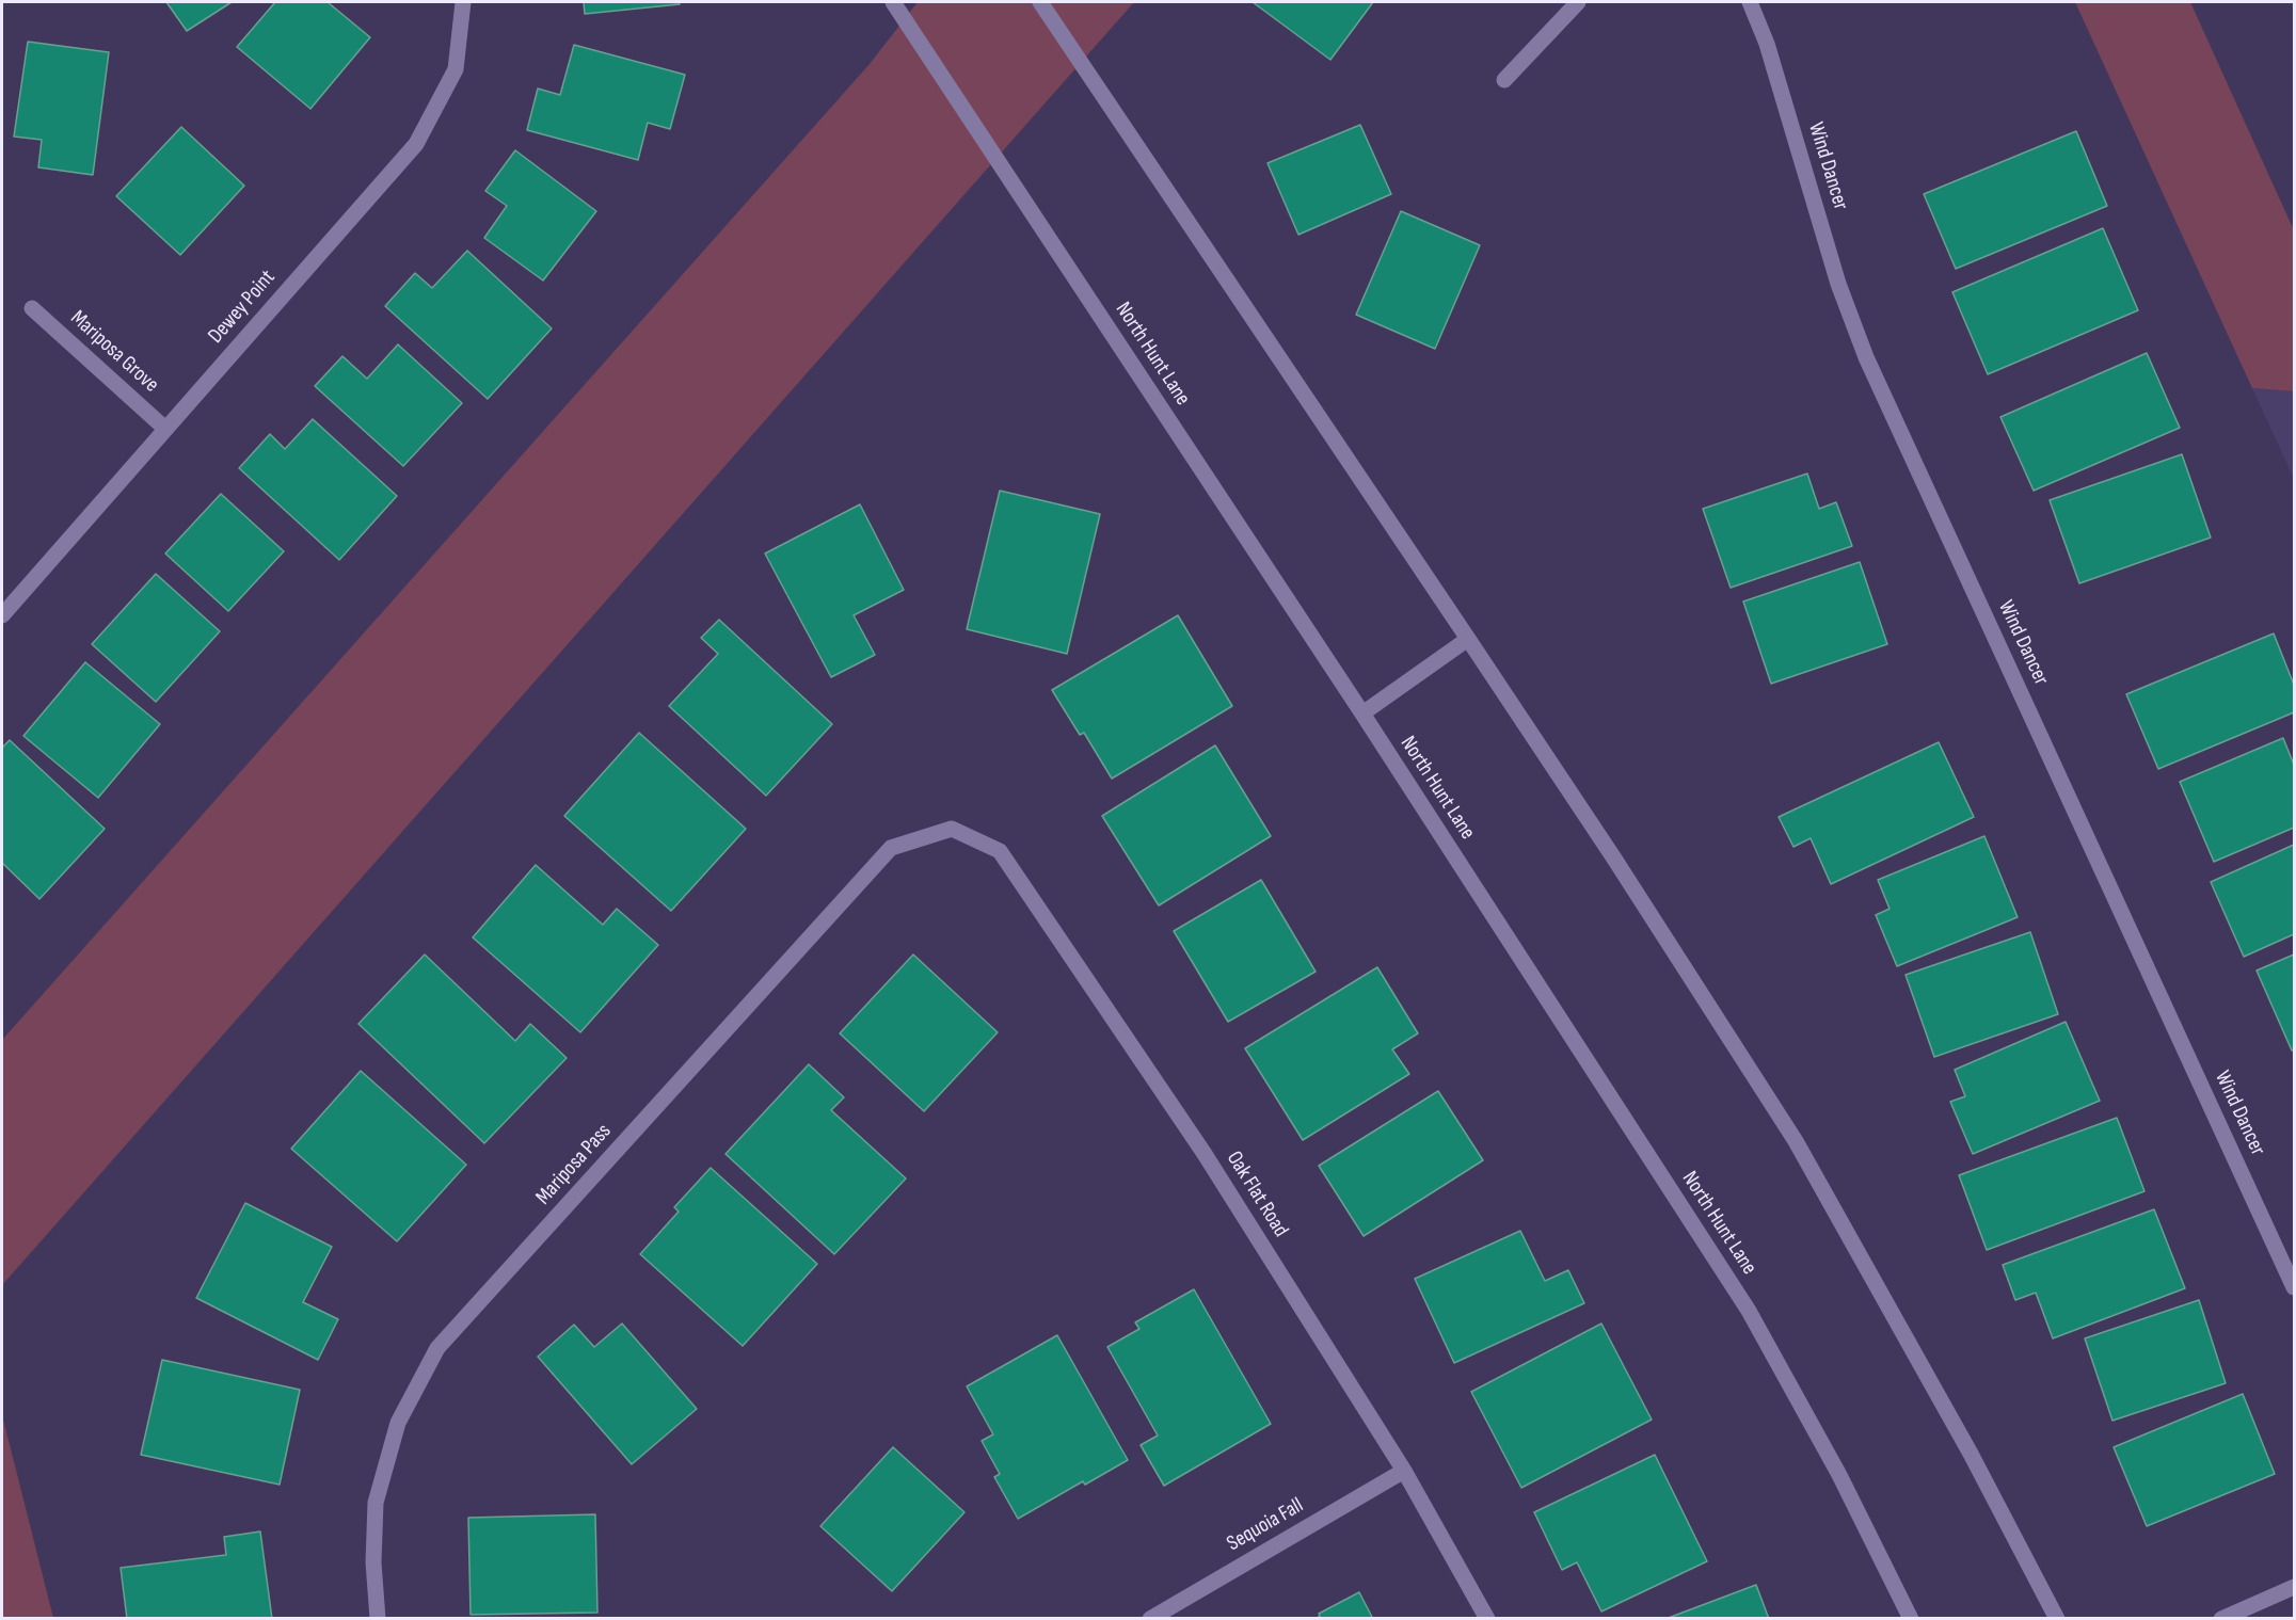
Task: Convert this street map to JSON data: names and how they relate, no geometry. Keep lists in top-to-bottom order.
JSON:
{
  "streets": {
    "street": [
      "Wind Dancer",
      "Dewey Point",
      "Mariposa Grove",
      "North Hunt Lane",
      "Mariposa Pass",
      "Oak Flat Road",
      "Sequoia Fall"
    ]
  },
  "crossings": [
    ["Dewey Point", "Mariposa Grove"],
    ["Mariposa Pass", "Oak Flat Road"],
    ["Oak Flat Road", "Sequoia Fall"]
  ]
}
